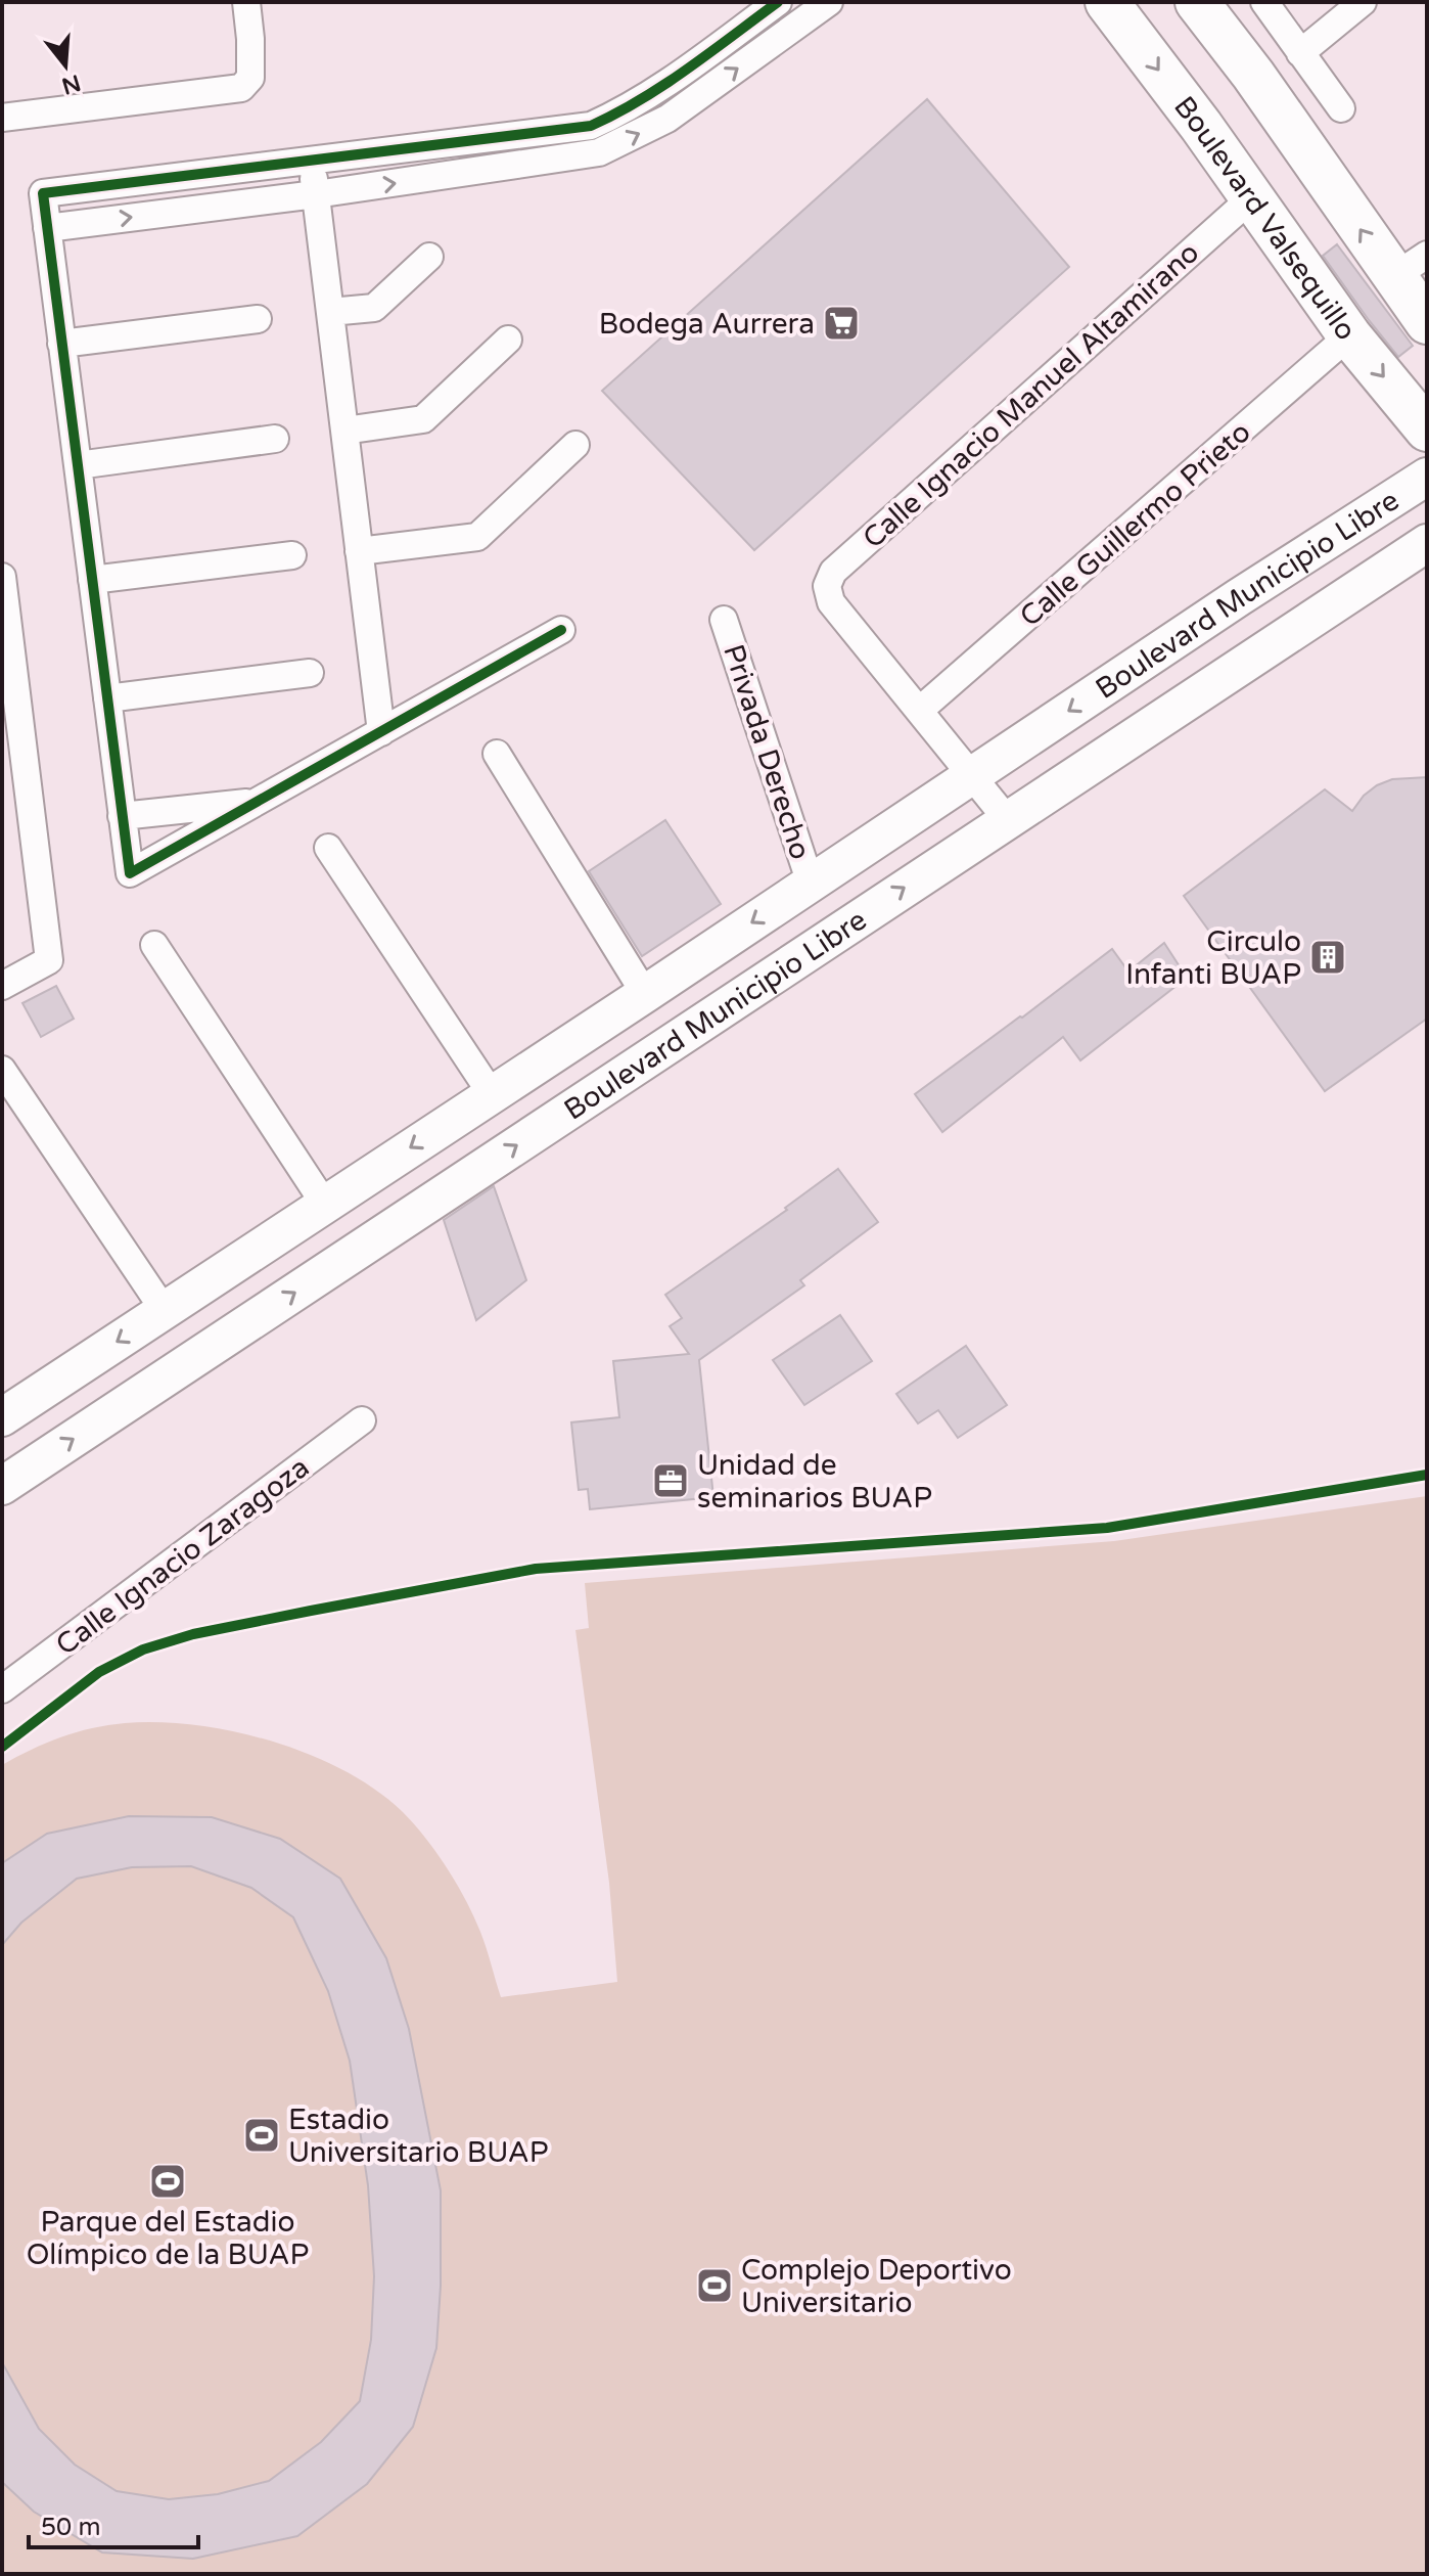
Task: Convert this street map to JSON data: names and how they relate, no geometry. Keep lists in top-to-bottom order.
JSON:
{
  "streets": {
    "main road": ["Boulevard Valsequillo", "Boulevard Municipio Libre"],
    "street": [
      "Calle Ignacio Manuel Altamirano",
      "Calle Guillermo Prieto",
      "Privada Derecho",
      "Calle Ignacio Zaragoza"
    ]
  },
  "crossings": [
    ["Boulevard Valsequillo", "Calle Ignacio Manuel Altamirano"],
    ["Boulevard Valsequillo", "Calle Guillermo Prieto"],
    ["Calle Ignacio Manuel Altamirano", "Calle Guillermo Prieto"],
    ["Boulevard Municipio Libre", "Privada Derecho"]
  ],
  "places": {
    "supermarket": ["Bodega Aurrera"],
    "building": ["Circulo Infanti BUAP"],
    "office": ["Unidad de seminarios BUAP"],
    "sports": ["Estadio Universitario BUAP", "Parque del Estadio Olímpico de la BUAP", "Complejo Deportivo Universitario"]
  },
  "scale_bar": "50 m",
  "north": "bottom"
}
